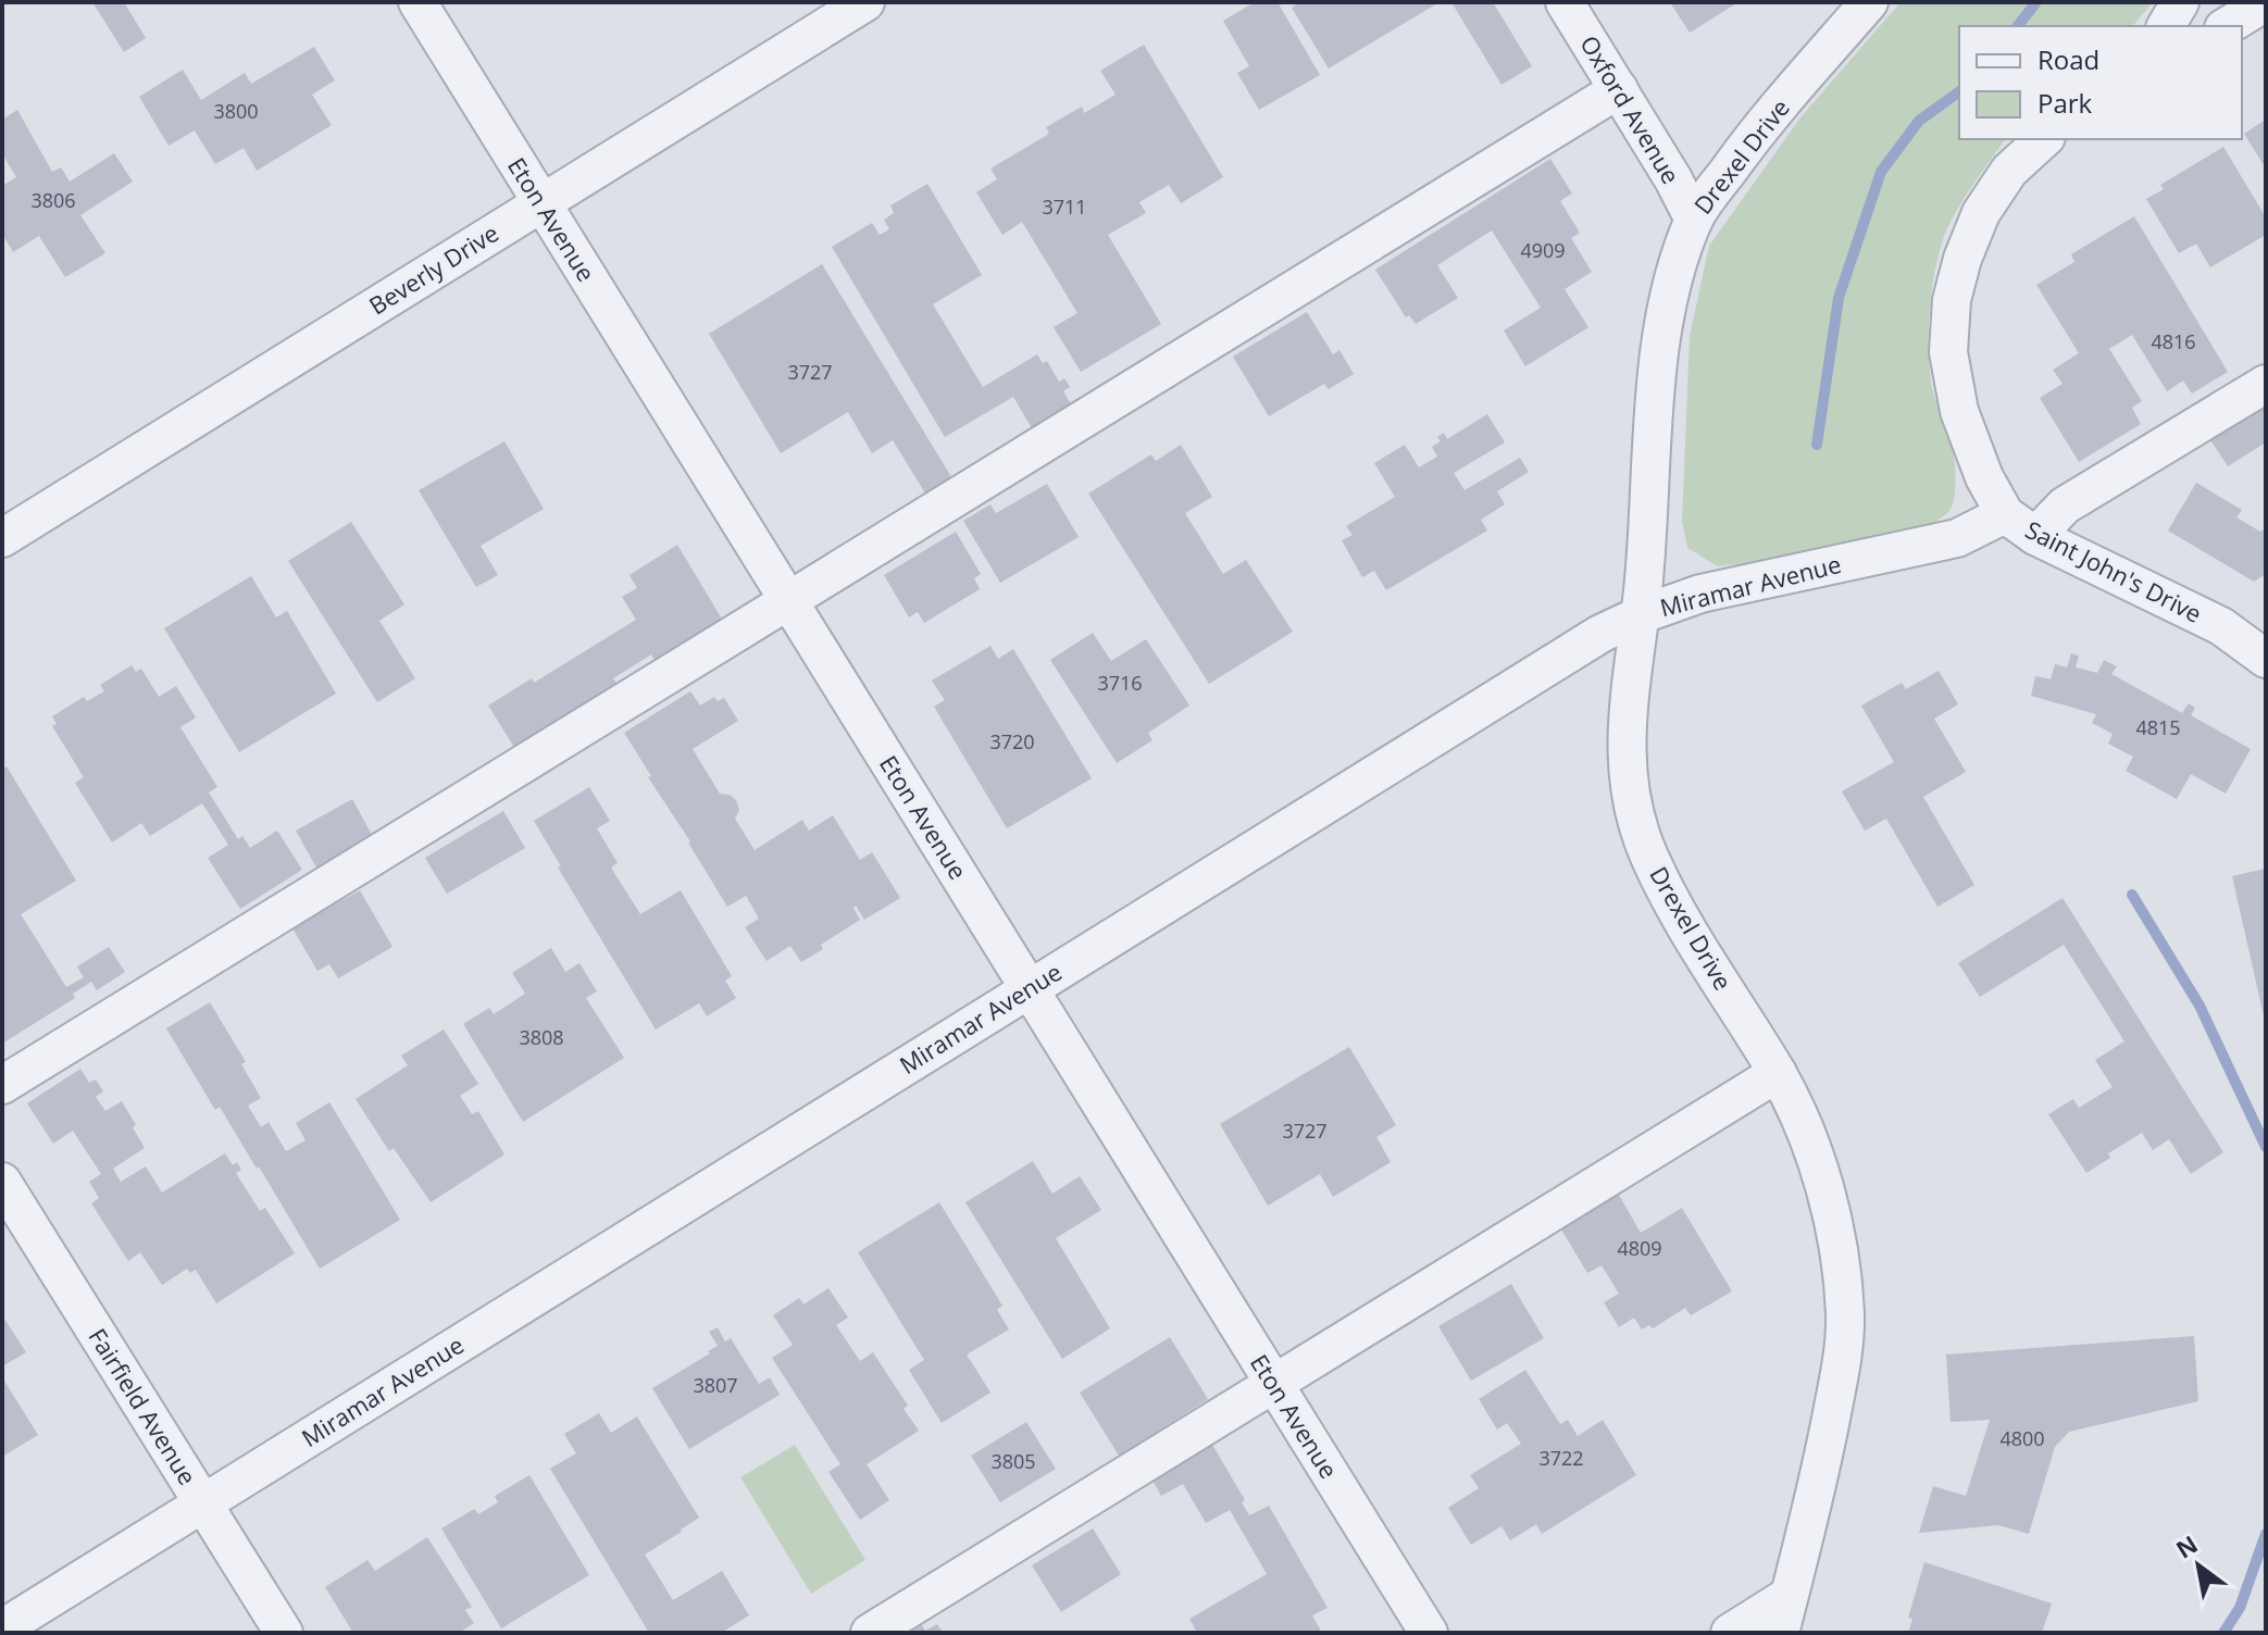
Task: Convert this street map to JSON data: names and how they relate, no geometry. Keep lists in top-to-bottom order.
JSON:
{
  "streets": {
    "street": [
      "Oxford Avenue",
      "Drexel Drive",
      "Eton Avenue",
      "Beverly Drive",
      "Saint John's Drive",
      "Miramar Avenue",
      "Fairfield Avenue"
    ]
  },
  "crossings": [
    ["Oxford Avenue", "Drexel Drive"],
    ["Drexel Drive", "Miramar Avenue"],
    ["Eton Avenue", "Beverly Drive"],
    ["Eton Avenue", "Miramar Avenue"],
    ["Saint John's Drive", "Miramar Avenue"],
    ["Miramar Avenue", "Fairfield Avenue"]
  ],
  "house_numbers": [
    "3800",
    "3806",
    "3711",
    "4909",
    "4816",
    "3727",
    "3716",
    "4815",
    "3720",
    "3808",
    "3727",
    "4809",
    "3807",
    "4800",
    "3722",
    "3805"
  ],
  "legend": ["Road", "Park"],
  "north": "top left"
}
